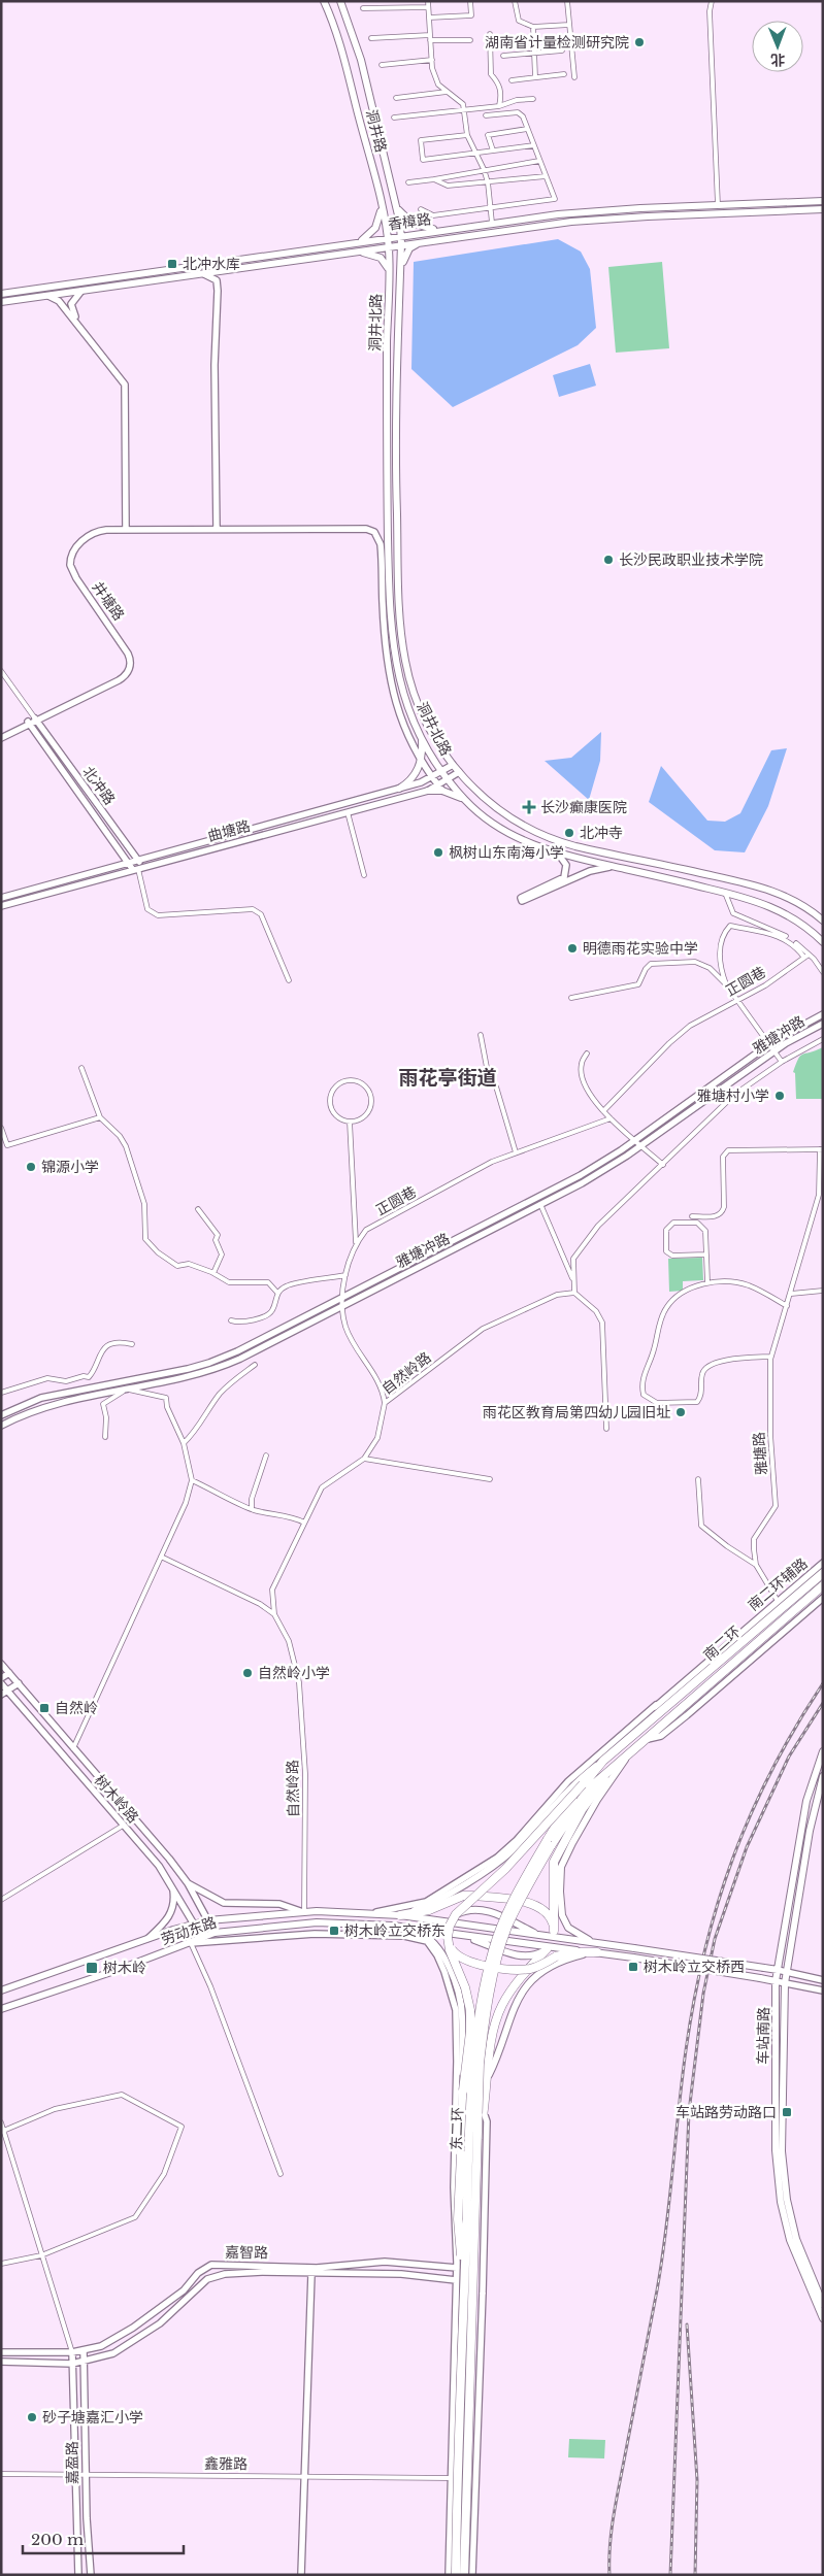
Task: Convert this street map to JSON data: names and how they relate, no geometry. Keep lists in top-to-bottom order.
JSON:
{
  "streets": {
    "highway": ["南二环", "东二环"],
    "main road": [
      "洞井路",
      "香樟路",
      "洞井北路",
      "劳动东路",
      "车站南路"
    ],
    "street": [
      "井塘路",
      "北冲路",
      "曲塘路",
      "正圆巷",
      "雅塘冲路",
      "自然岭路",
      "雅塘路",
      "南二环辅路",
      "树木岭路",
      "嘉智路",
      "嘉盈路",
      "鑫雅路"
    ]
  },
  "crossings": [
    ["洞井路", "香樟路"],
    ["洞井路", "洞井北路"],
    ["洞井北路", "曲塘路"],
    ["井塘路", "北冲路"],
    ["北冲路", "曲塘路"],
    ["自然岭路", "劳动东路"],
    ["雅塘路", "南二环辅路"],
    ["南二环辅路", "南二环"],
    ["南二环辅路", "东二环"],
    ["南二环", "东二环"],
    ["树木岭路", "劳动东路"],
    ["劳动东路", "车站南路"],
    ["嘉智路", "嘉盈路"],
    ["嘉盈路", "鑫雅路"]
  ],
  "districts": ["雨花亭街道"],
  "places": {
    "other": [
      "湖南省计量检测研究院",
      "长沙民政职业技术学院",
      "北冲寺",
      "枫树山东南海小学",
      "明德雨花实验中学",
      "雅塘村小学",
      "锦源小学",
      "雨花区教育局第四幼儿园旧址",
      "自然岭小学",
      "砂子塘嘉汇小学"
    ],
    "transit": [
      "北冲水库",
      "自然岭",
      "树木岭立交桥东",
      "树木岭立交桥西",
      "树木岭",
      "车站路劳动路口"
    ],
    "health": ["长沙癫康医院"]
  },
  "scale_bar": "200 m",
  "north": "bottom"
}
